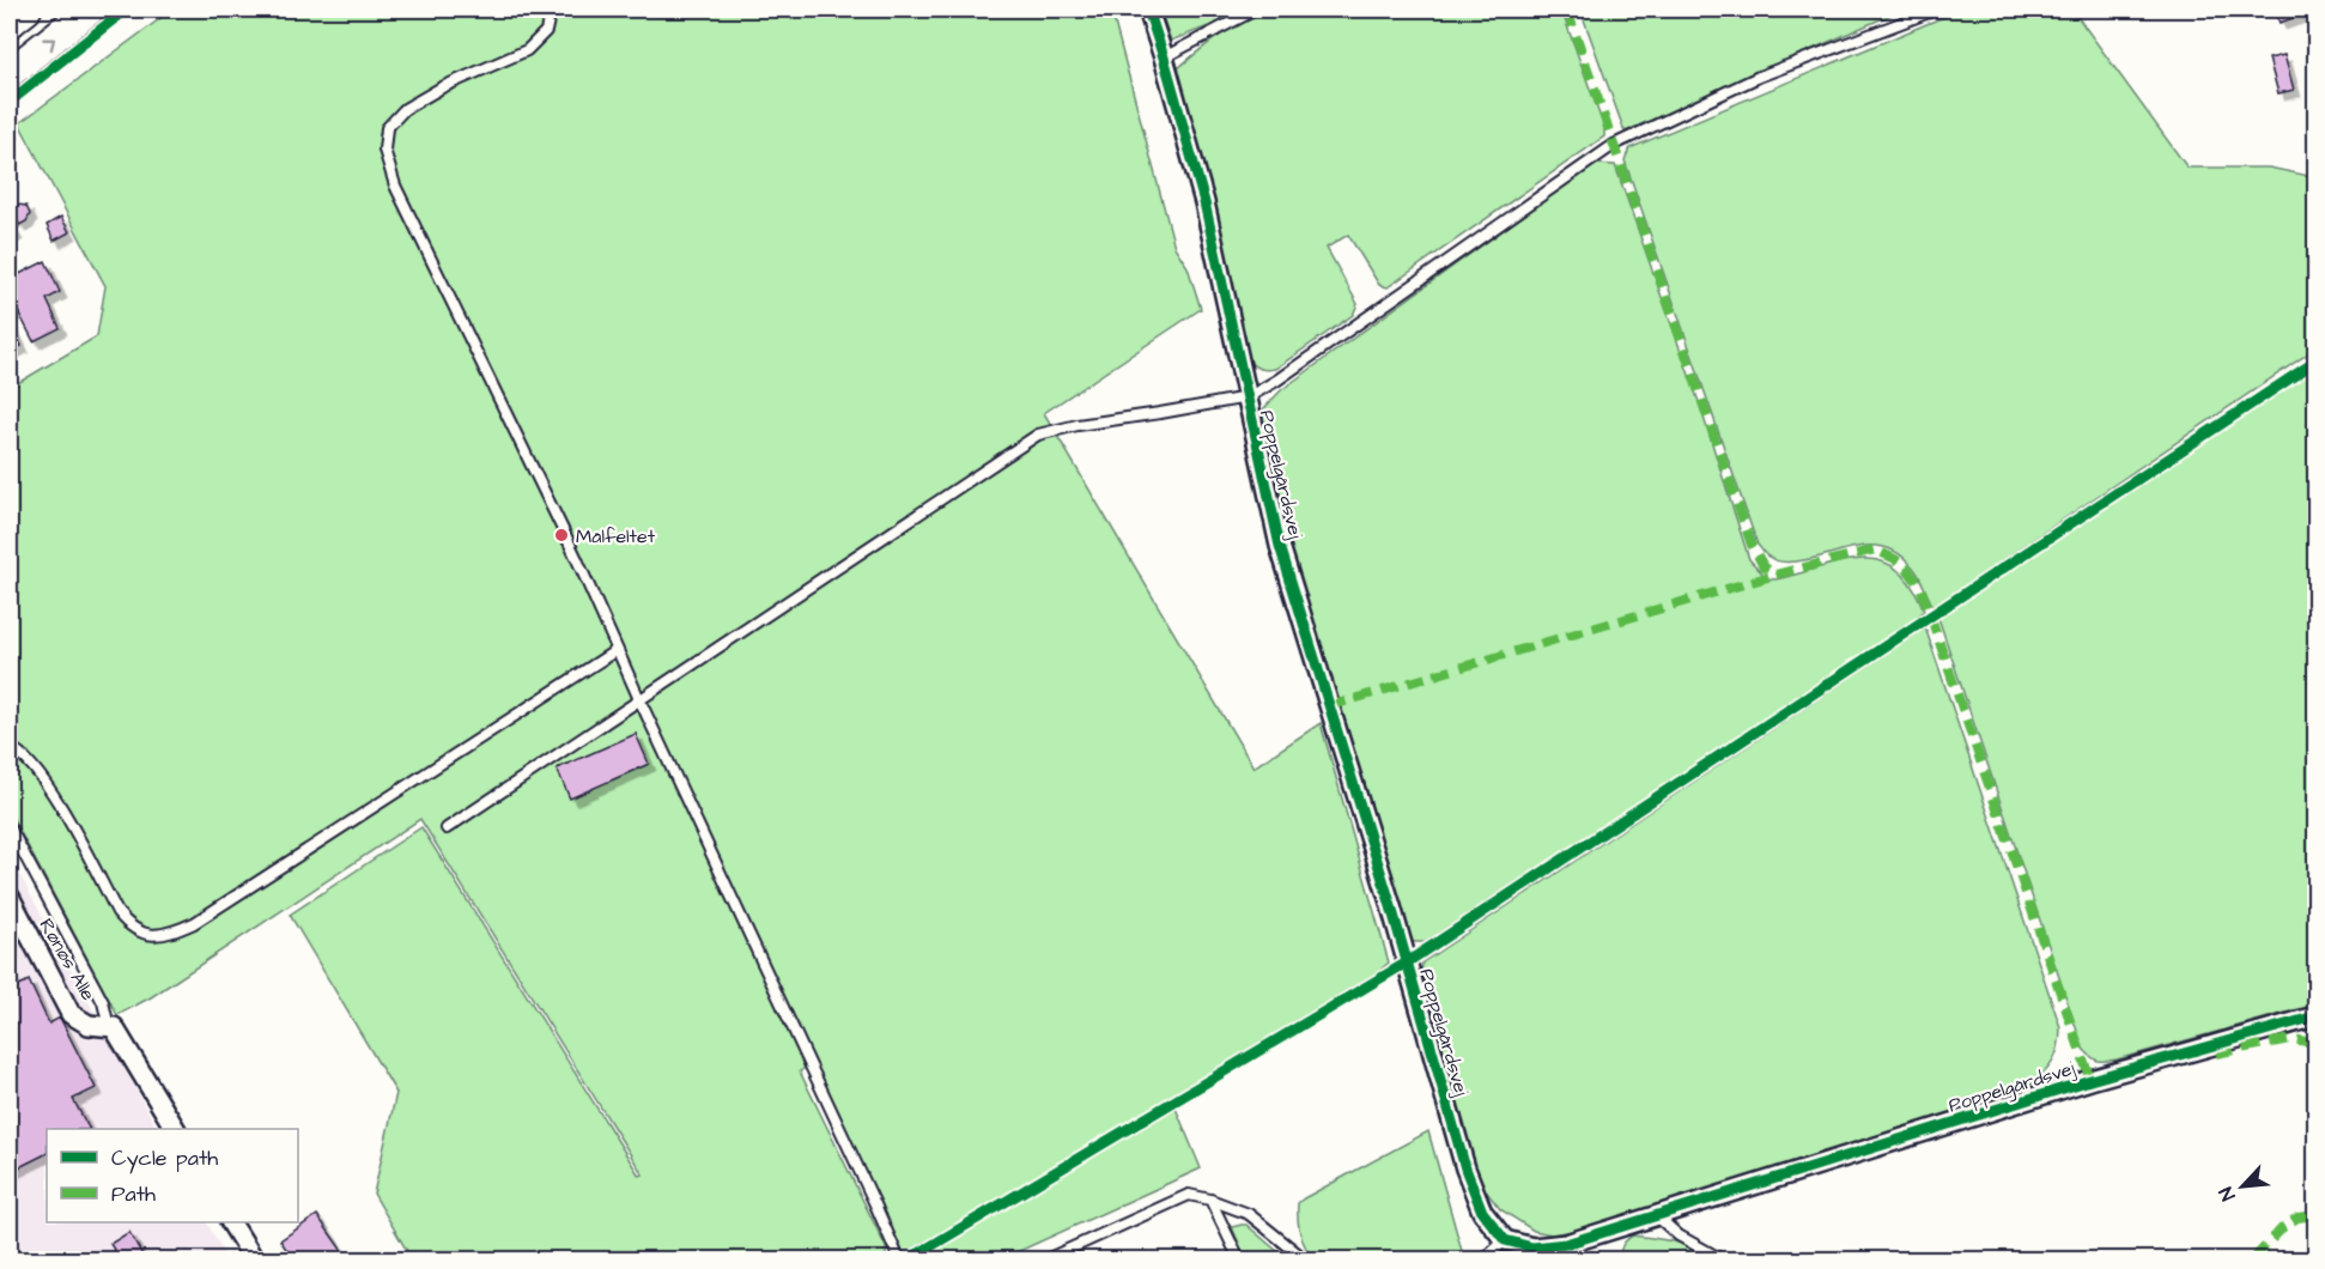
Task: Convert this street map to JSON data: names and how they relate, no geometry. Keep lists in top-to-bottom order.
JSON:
{
  "streets": {
    "street": ["Poppelgårdsvej", "Rønøs Alle"]
  },
  "places": ["Målfeltet"],
  "legend": ["Cycle path", "Path"],
  "north": "bottom left"
}
